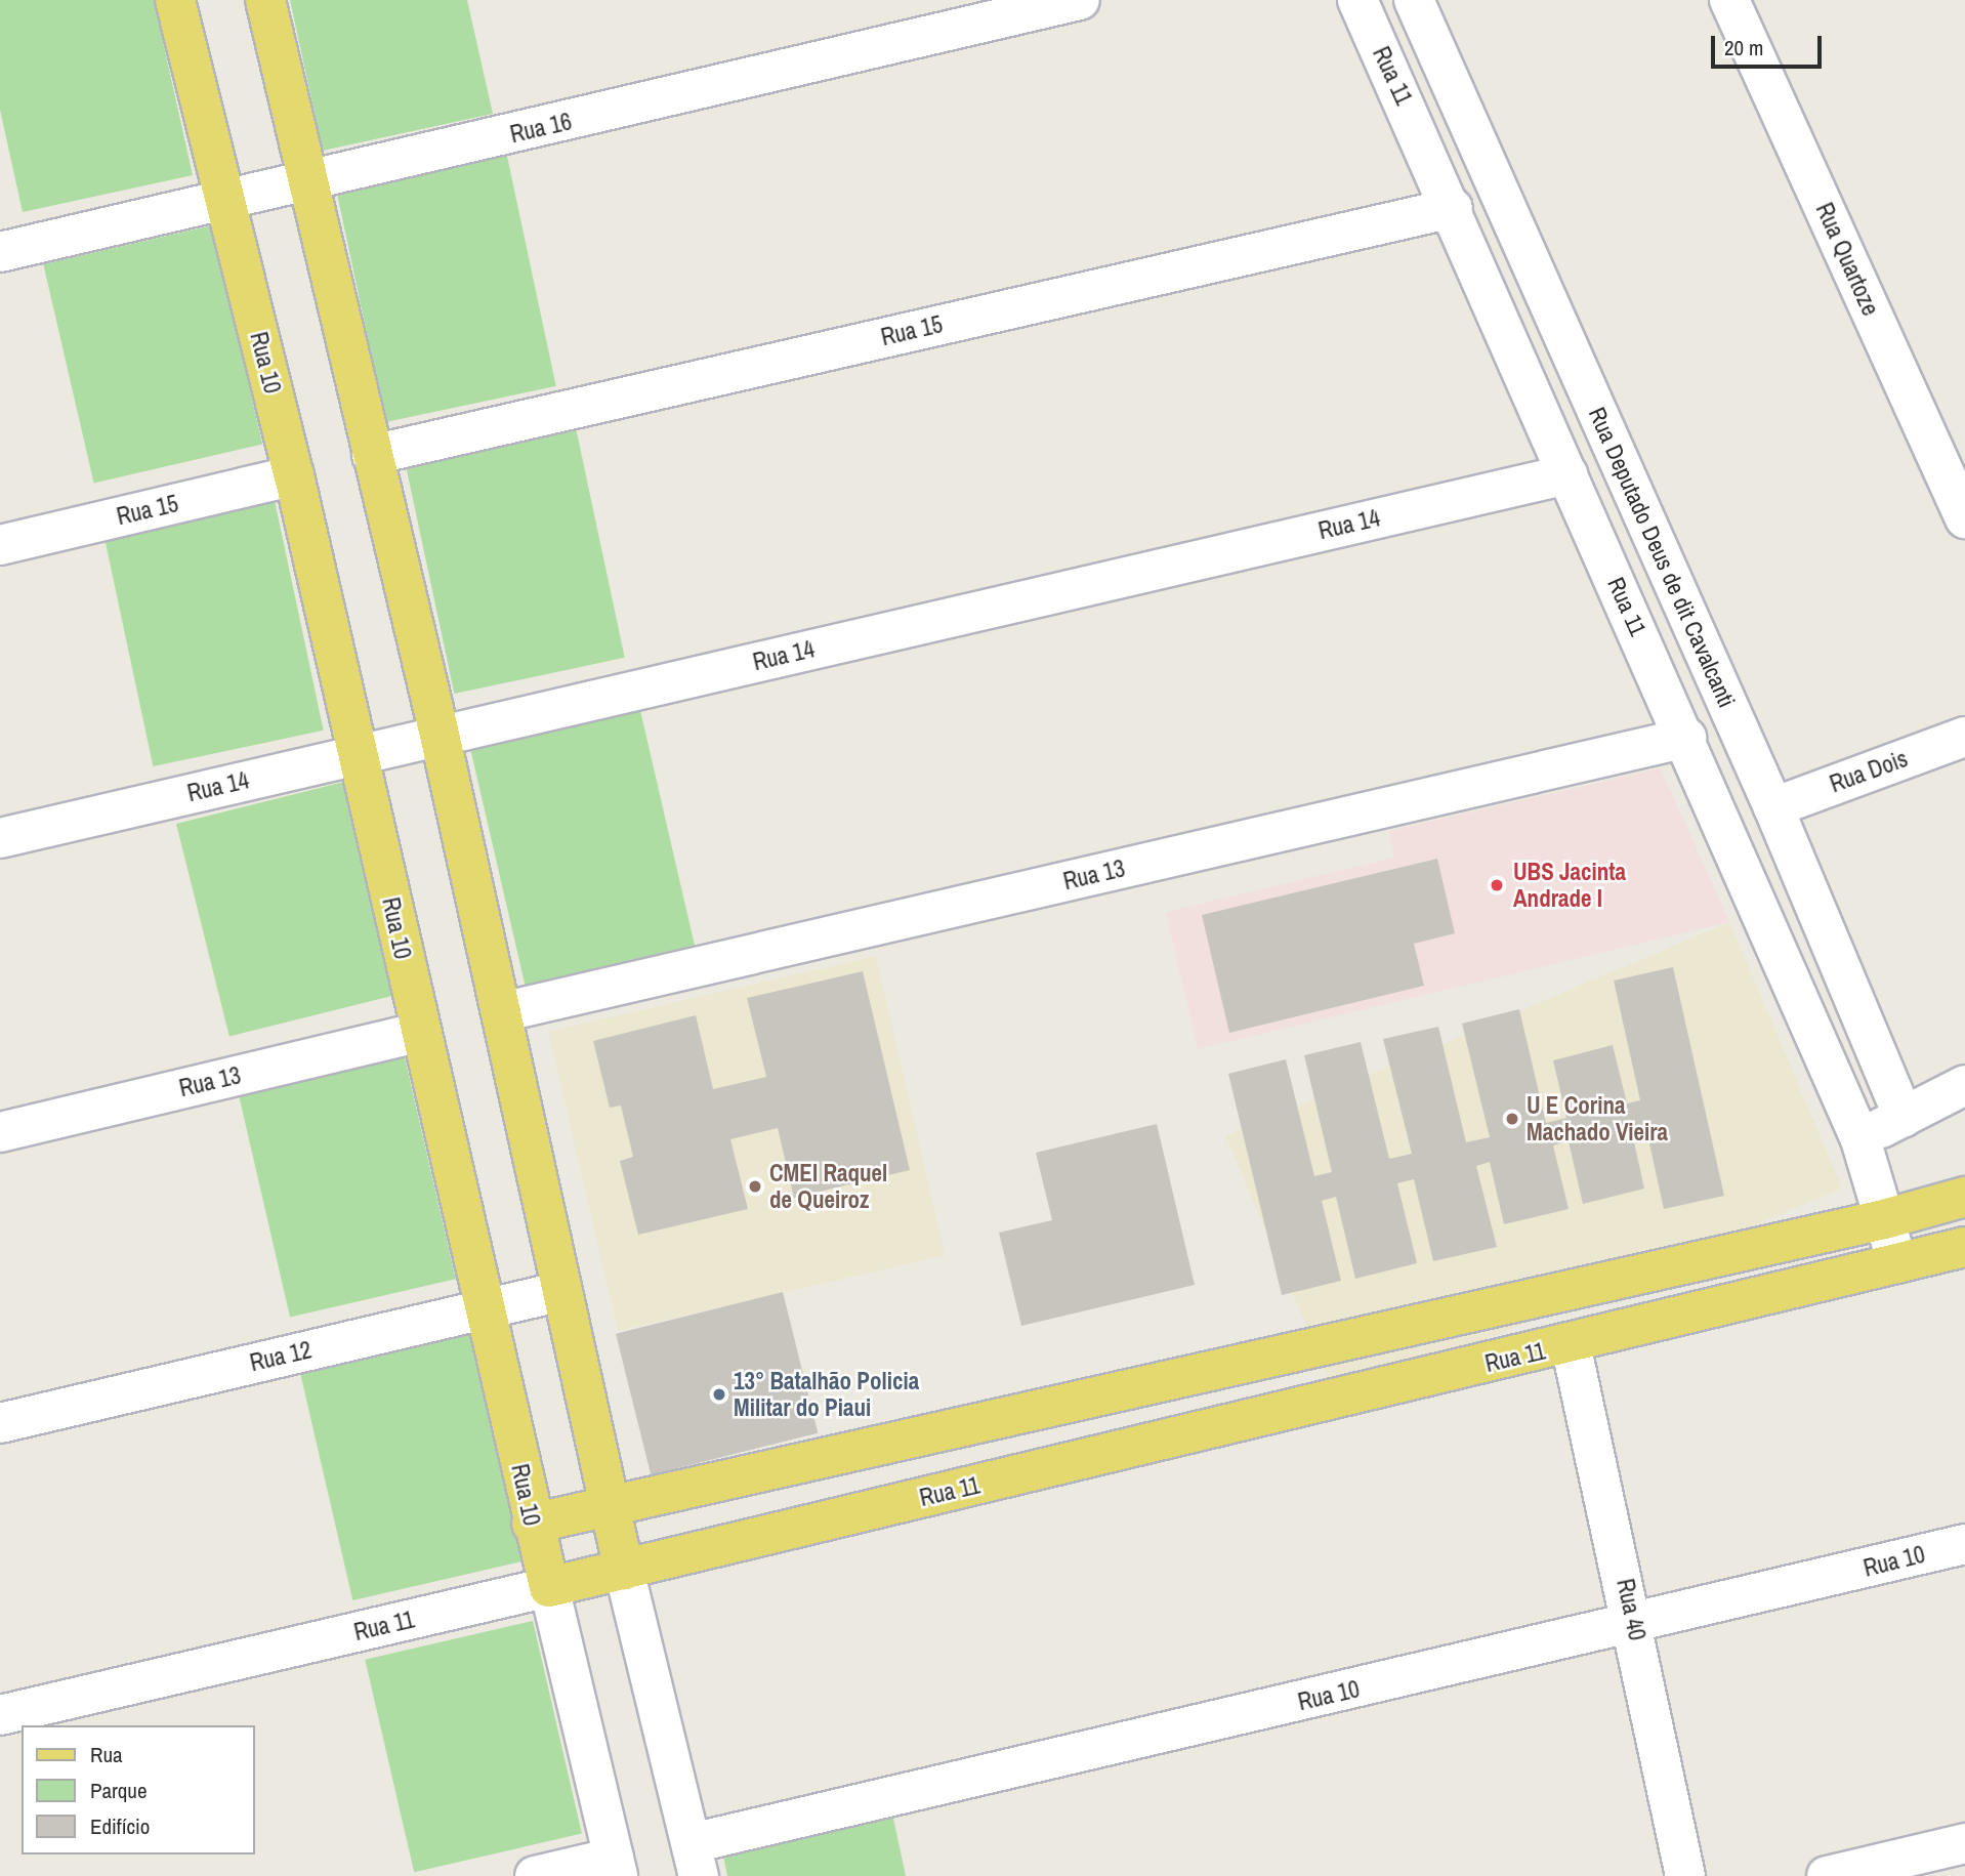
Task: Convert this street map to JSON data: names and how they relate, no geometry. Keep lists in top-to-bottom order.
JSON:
{
  "streets": {
    "main road": ["Rua 11", "Rua 10"],
    "street": [
      "Rua 16",
      "Rua Quartoze",
      "Rua 15",
      "Rua 14",
      "Rua Deputado Deus de dit Cavalcanti",
      "Rua Dois",
      "Rua 13",
      "Rua 12",
      "Rua 40"
    ]
  },
  "crossings": [
    ["Rua 11", "Rua 15"],
    ["Rua 11", "Rua 10"],
    ["Rua 11", "Rua 14"],
    ["Rua 11", "Rua 13"],
    ["Rua 11", "Rua 40"],
    ["Rua 16", "Rua 10"],
    ["Rua 15", "Rua 10"],
    ["Rua 10", "Rua 14"],
    ["Rua 10", "Rua 13"],
    ["Rua 10", "Rua 12"],
    ["Rua 10", "Rua 40"],
    ["Rua Deputado Deus de dit Cavalcanti", "Rua Dois"]
  ],
  "places": [
    "UBS Jacinta Andrade I",
    "U E Corina Machado Vieira",
    "CMEI Raquel de Queiroz",
    "13° Batalhão Policia Militar do Piaui"
  ],
  "legend": ["Rua", "Parque", "Edifício"],
  "scale_bar": "20 m"
}
